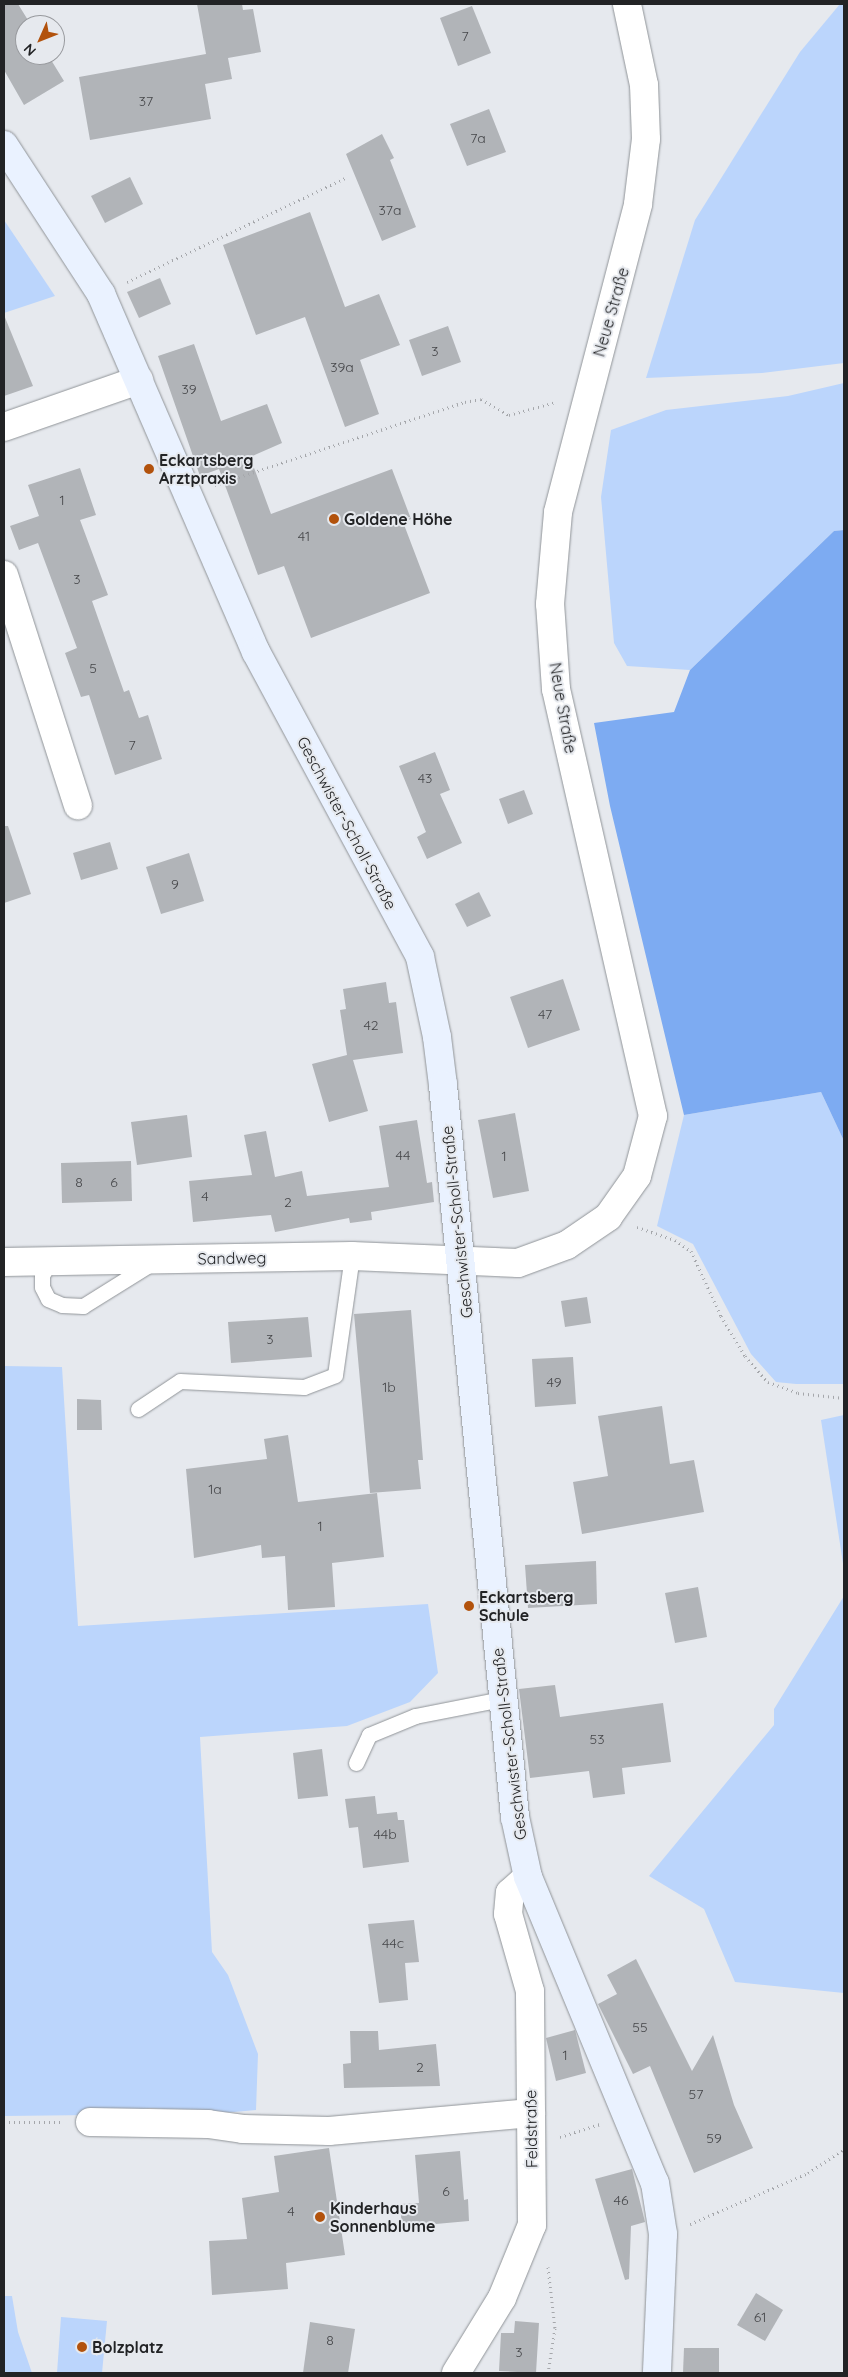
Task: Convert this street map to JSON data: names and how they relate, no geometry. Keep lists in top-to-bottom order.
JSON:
{
  "streets": {
    "street": [
      "Neue Straße",
      "Geschwister-Scholl-Straße",
      "Sandweg",
      "Feldstraße"
    ]
  },
  "crossings": [
    ["Neue Straße", "Geschwister-Scholl-Straße"],
    ["Neue Straße", "Sandweg"],
    ["Geschwister-Scholl-Straße", "Sandweg"],
    ["Geschwister-Scholl-Straße", "Feldstraße"]
  ],
  "places": [
    "Eckartsberg Arztpraxis",
    "Goldene Höhe",
    "Eckartsberg Schule",
    "Kinderhaus Sonnenblume",
    "Bolzplatz"
  ],
  "house_numbers": [
    "7",
    "37",
    "7a",
    "37a",
    "3",
    "39a",
    "39",
    "1",
    "41",
    "3",
    "5",
    "7",
    "43",
    "9",
    "47",
    "42",
    "44",
    "1",
    "8",
    "6",
    "4",
    "2",
    "3",
    "49",
    "1b",
    "1a",
    "1",
    "53",
    "44b",
    "44c",
    "55",
    "1",
    "2",
    "57",
    "59",
    "6",
    "46",
    "4",
    "61",
    "8",
    "3"
  ],
  "north": "bottom left"
}
